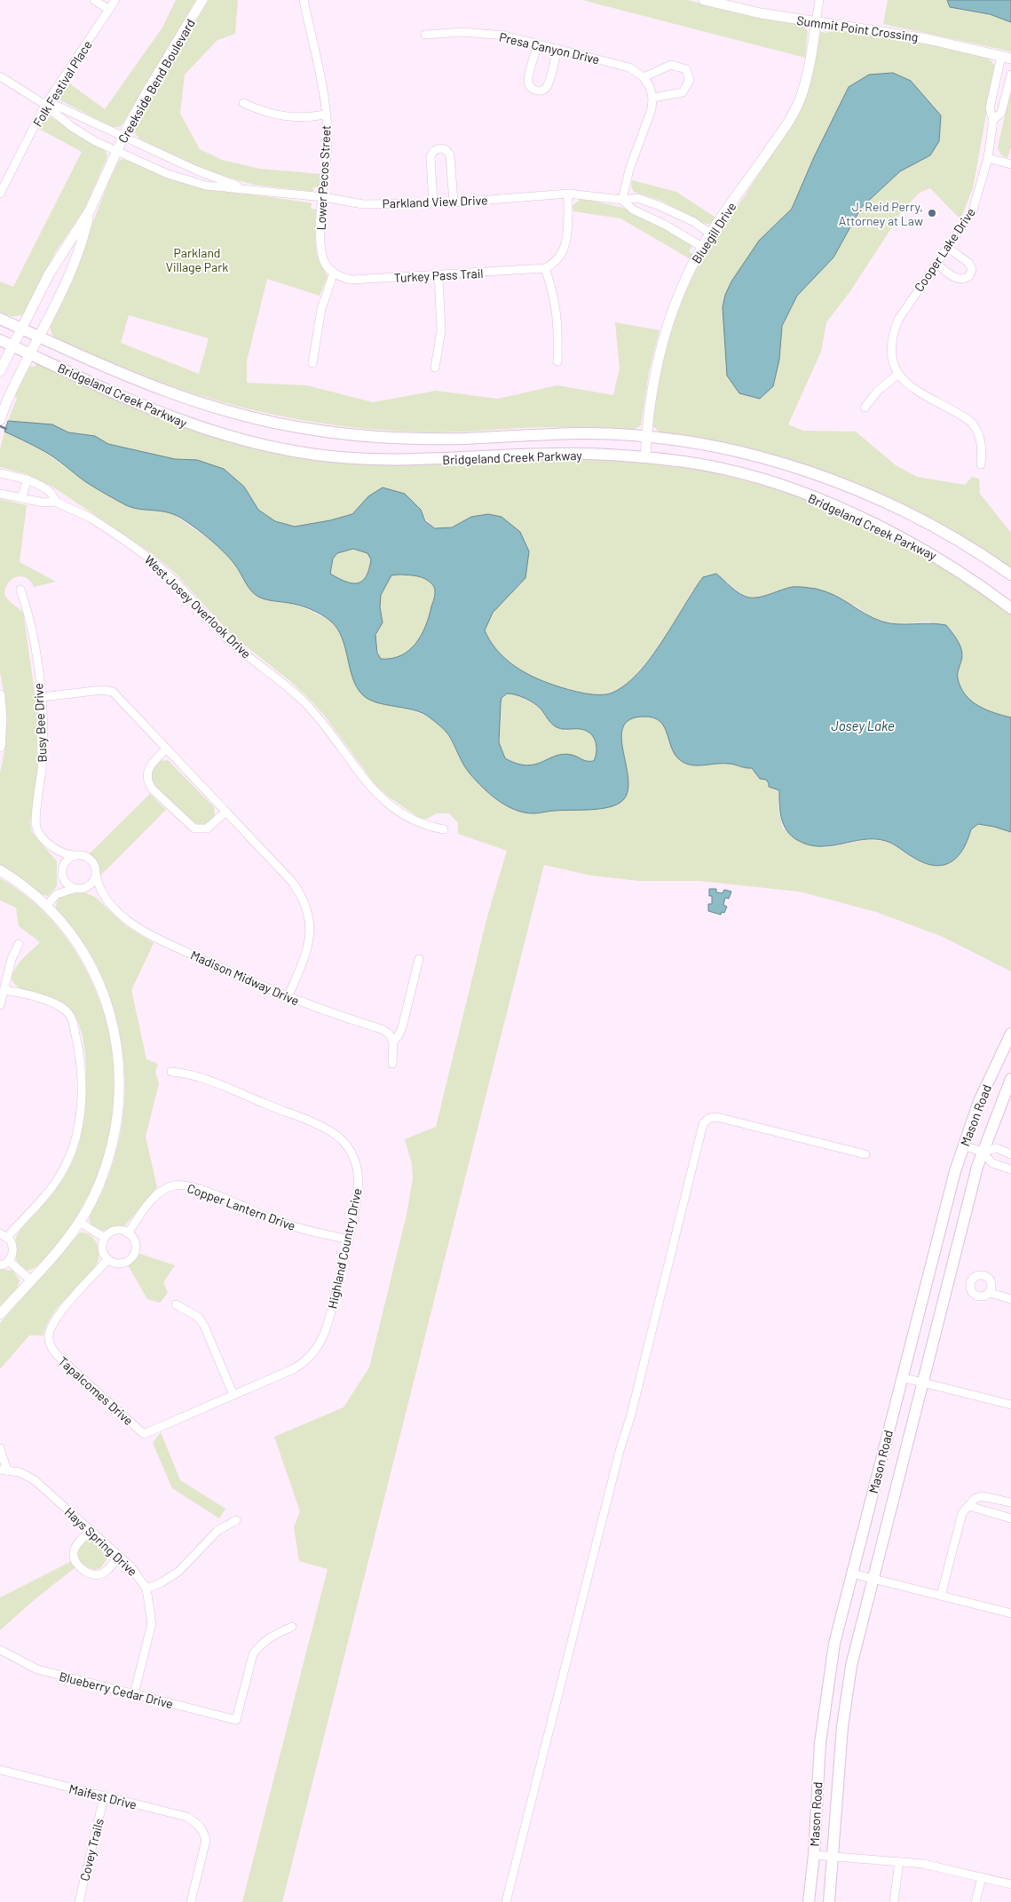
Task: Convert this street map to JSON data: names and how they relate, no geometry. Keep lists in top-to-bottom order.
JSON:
{
  "streets": {
    "main road": ["Bridgeland Creek Parkway", "Mason Road"],
    "street": [
      "Summit Point Crossing",
      "Presa Canyon Drive",
      "Creekside Bend Boulevard",
      "Folk Festival Place",
      "Lower Pecos Street",
      "Parkland View Drive",
      "Bluegill Drive",
      "Cooper Lake Drive",
      "Turkey Pass Trail",
      "West Josey Overlook Drive",
      "Busy Bee Drive",
      "Madison Midway Drive",
      "Copper Lantern Drive",
      "Highland Country Drive",
      "Tapalcomes Drive",
      "Hays Spring Drive",
      "Blueberry Cedar Drive",
      "Maifest Drive",
      "Covey Trails"
    ]
  },
  "crossings": [
    ["Summit Point Crossing", "Bluegill Drive"],
    ["Summit Point Crossing", "Cooper Lake Drive"],
    ["Creekside Bend Boulevard", "Parkland View Drive"],
    ["Creekside Bend Boulevard", "Bridgeland Creek Parkway"],
    ["Folk Festival Place", "Parkland View Drive"],
    ["Lower Pecos Street", "Parkland View Drive"],
    ["Lower Pecos Street", "Turkey Pass Trail"],
    ["Parkland View Drive", "Bluegill Drive"],
    ["Bluegill Drive", "Bridgeland Creek Parkway"],
    ["Busy Bee Drive", "Madison Midway Drive"],
    ["Copper Lantern Drive", "Highland Country Drive"],
    ["Copper Lantern Drive", "Tapalcomes Drive"],
    ["Highland Country Drive", "Tapalcomes Drive"],
    ["Hays Spring Drive", "Blueberry Cedar Drive"],
    ["Maifest Drive", "Covey Trails"]
  ],
  "water": ["Josey Lake"],
  "parks": ["Parkland Village Park"],
  "places": ["J. Reid Perry, Attorney at Law"]
}
